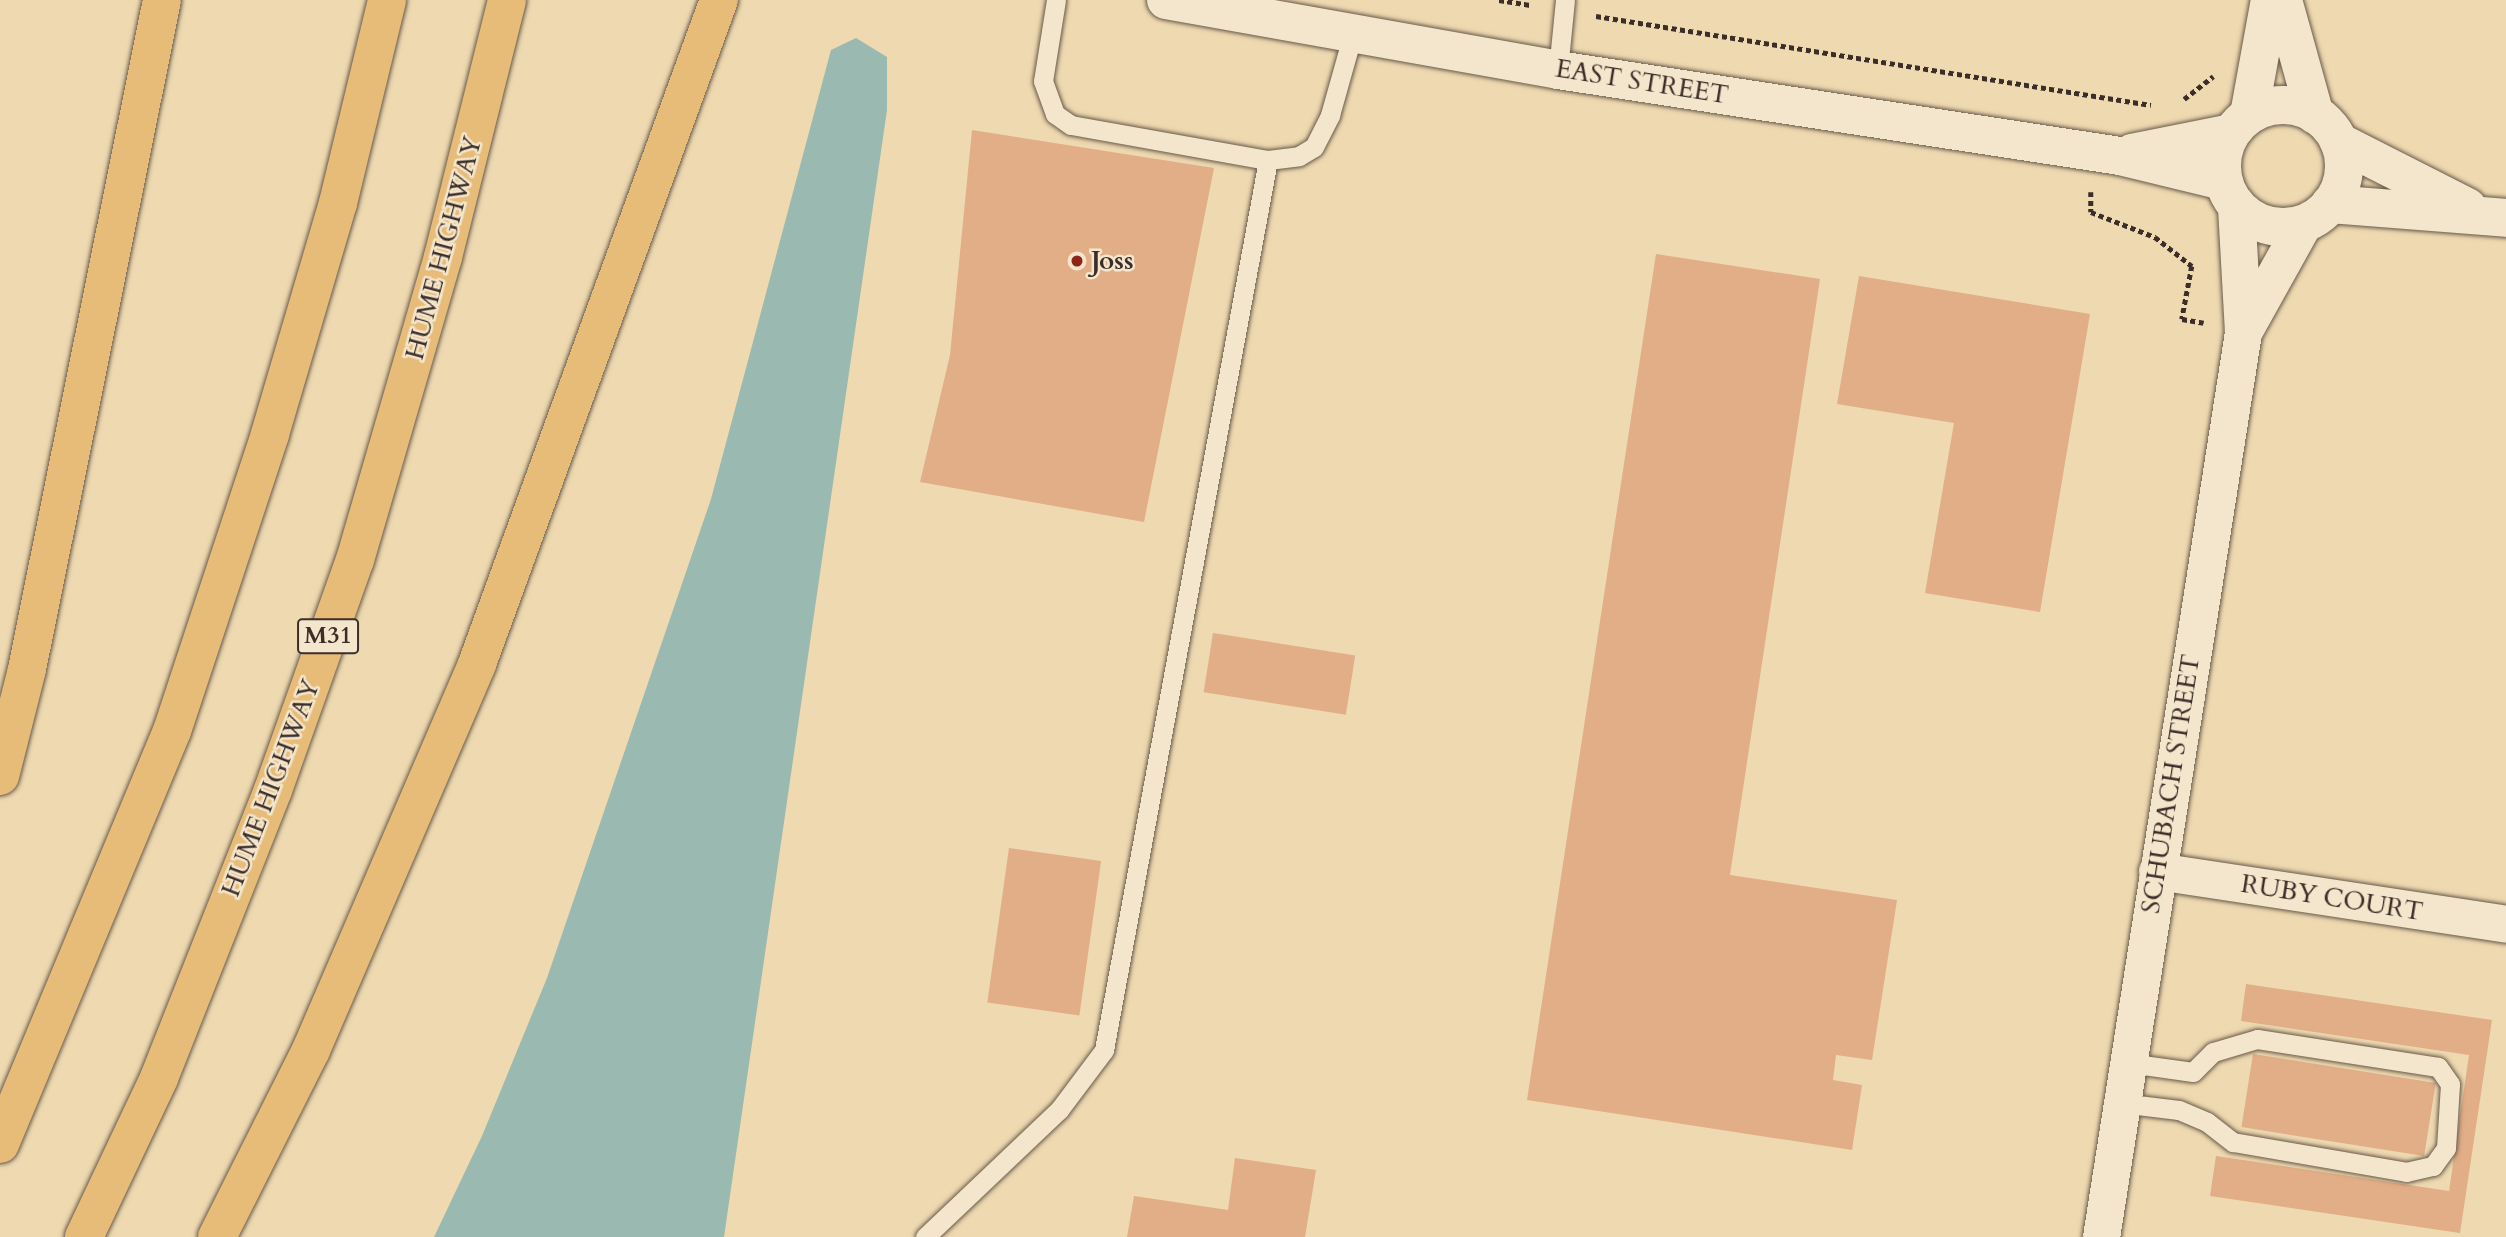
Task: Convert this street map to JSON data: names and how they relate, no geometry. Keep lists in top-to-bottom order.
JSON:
{
  "streets": {
    "highway": ["HUME HIGHWAY", "M31"],
    "main road": ["EAST STREET"],
    "street": ["SCHUBACH STREET", "RUBY COURT"]
  },
  "crossings": [
    ["EAST STREET", "SCHUBACH STREET"],
    ["SCHUBACH STREET", "RUBY COURT"]
  ],
  "places": ["Joss"]
}
